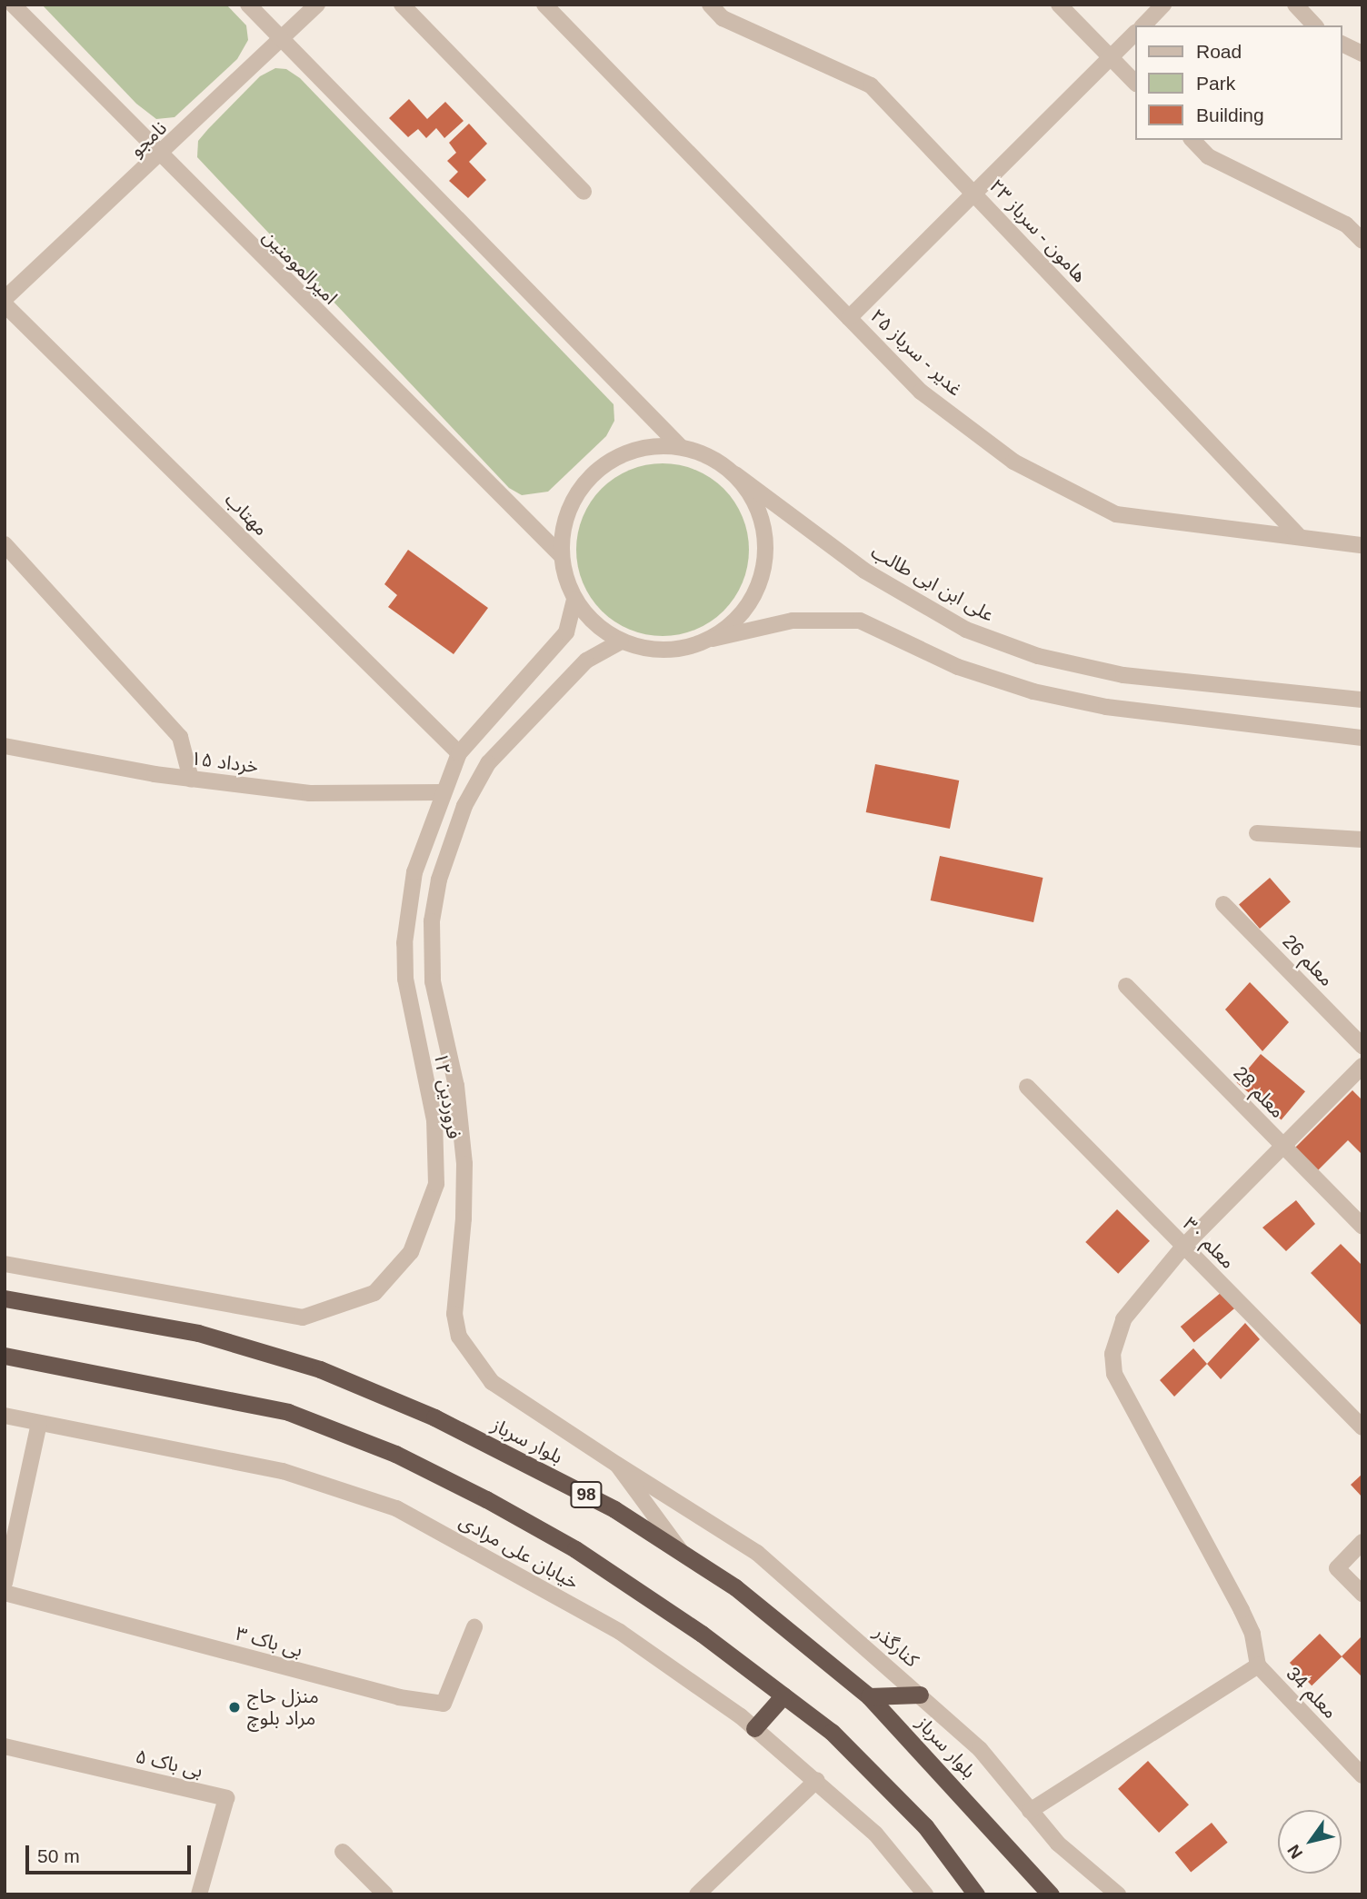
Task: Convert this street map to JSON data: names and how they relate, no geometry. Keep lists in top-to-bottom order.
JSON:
{
  "streets": {
    "highway": ["بلوار سرباز", "98"],
    "street": [
      "نامجو",
      "هامون - سرباز ۲۳",
      "امیرالمومنین",
      "غدیر - سرباز ۲۵",
      "مهتاب",
      "علی ابن ابی طالب",
      "۱۵ خرداد",
      "معلم 26",
      "معلم 28",
      "۱۲ فروردین",
      "معلم ۳۰",
      "خیابان علی مرادی",
      "بی باک ۳",
      "کنارگذر",
      "معلم 34",
      "بی باک ۵"
    ]
  },
  "crossings": [
    ["نامجو", "امیرالمومنین"],
    ["هامون - سرباز ۲۳", "غدیر - سرباز ۲۵"],
    ["امیرالمومنین", "علی ابن ابی طالب"],
    ["امیرالمومنین", "۱۲ فروردین"],
    ["مهتاب", "۱۲ فروردین"],
    ["علی ابن ابی طالب", "۱۲ فروردین"],
    ["۱۵ خرداد", "۱۲ فروردین"],
    ["۱۲ فروردین", "بلوار سرباز"],
    ["۱۲ فروردین", "کنارگذر"]
  ],
  "places": ["منزل حاج مراد بلوچ"],
  "legend": ["Road", "Park", "Building"],
  "scale_bar": "50 m",
  "north": "bottom left"
}
